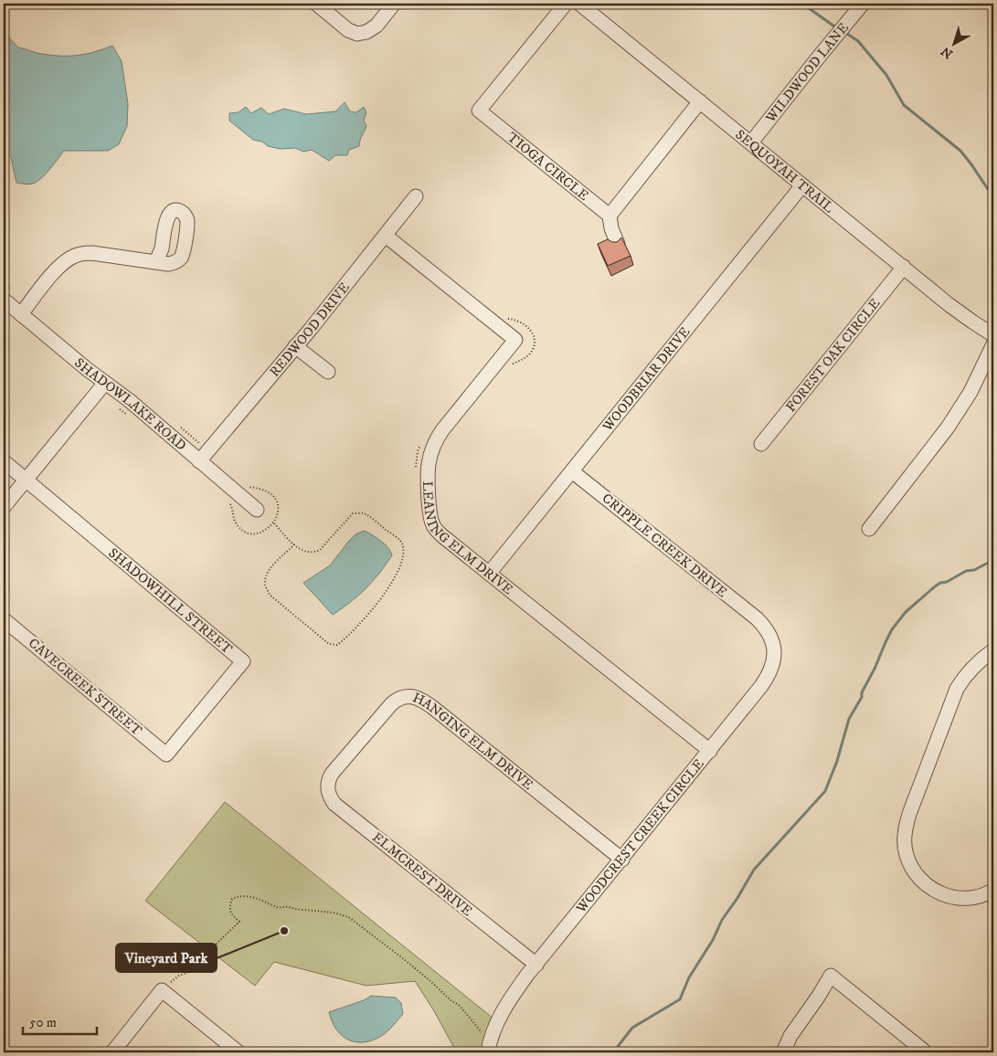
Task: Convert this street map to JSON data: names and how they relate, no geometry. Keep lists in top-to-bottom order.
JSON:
{
  "streets": {
    "street": [
      "WILDWOOD LANE",
      "TIOGA CIRCLE",
      "SEQUOYAH TRAIL",
      "REDWOOD DRIVE",
      "FOREST OAK CIRCLE",
      "WOODBRIAR DRIVE",
      "SHADOWLAKE ROAD",
      "LEANING ELM DRIVE",
      "CRIPPLE CREEK DRIVE",
      "SHADOWHILL STREET",
      "CAVECREEK STREET",
      "HANGING ELM DRIVE",
      "WOODCREST CREEK CIRCLE",
      "ELMCREST DRIVE"
    ]
  },
  "crossings": [
    ["WILDWOOD LANE", "SEQUOYAH TRAIL"],
    ["SEQUOYAH TRAIL", "FOREST OAK CIRCLE"],
    ["SEQUOYAH TRAIL", "WOODBRIAR DRIVE"],
    ["REDWOOD DRIVE", "SHADOWLAKE ROAD"],
    ["REDWOOD DRIVE", "LEANING ELM DRIVE"],
    ["WOODBRIAR DRIVE", "LEANING ELM DRIVE"],
    ["WOODBRIAR DRIVE", "CRIPPLE CREEK DRIVE"],
    ["LEANING ELM DRIVE", "WOODCREST CREEK CIRCLE"],
    ["CRIPPLE CREEK DRIVE", "WOODCREST CREEK CIRCLE"],
    ["SHADOWHILL STREET", "CAVECREEK STREET"],
    ["HANGING ELM DRIVE", "WOODCREST CREEK CIRCLE"],
    ["HANGING ELM DRIVE", "ELMCREST DRIVE"],
    ["WOODCREST CREEK CIRCLE", "ELMCREST DRIVE"]
  ],
  "places": ["Vineyard Park"],
  "scale_bar": "50 m",
  "north": "bottom left"
}
